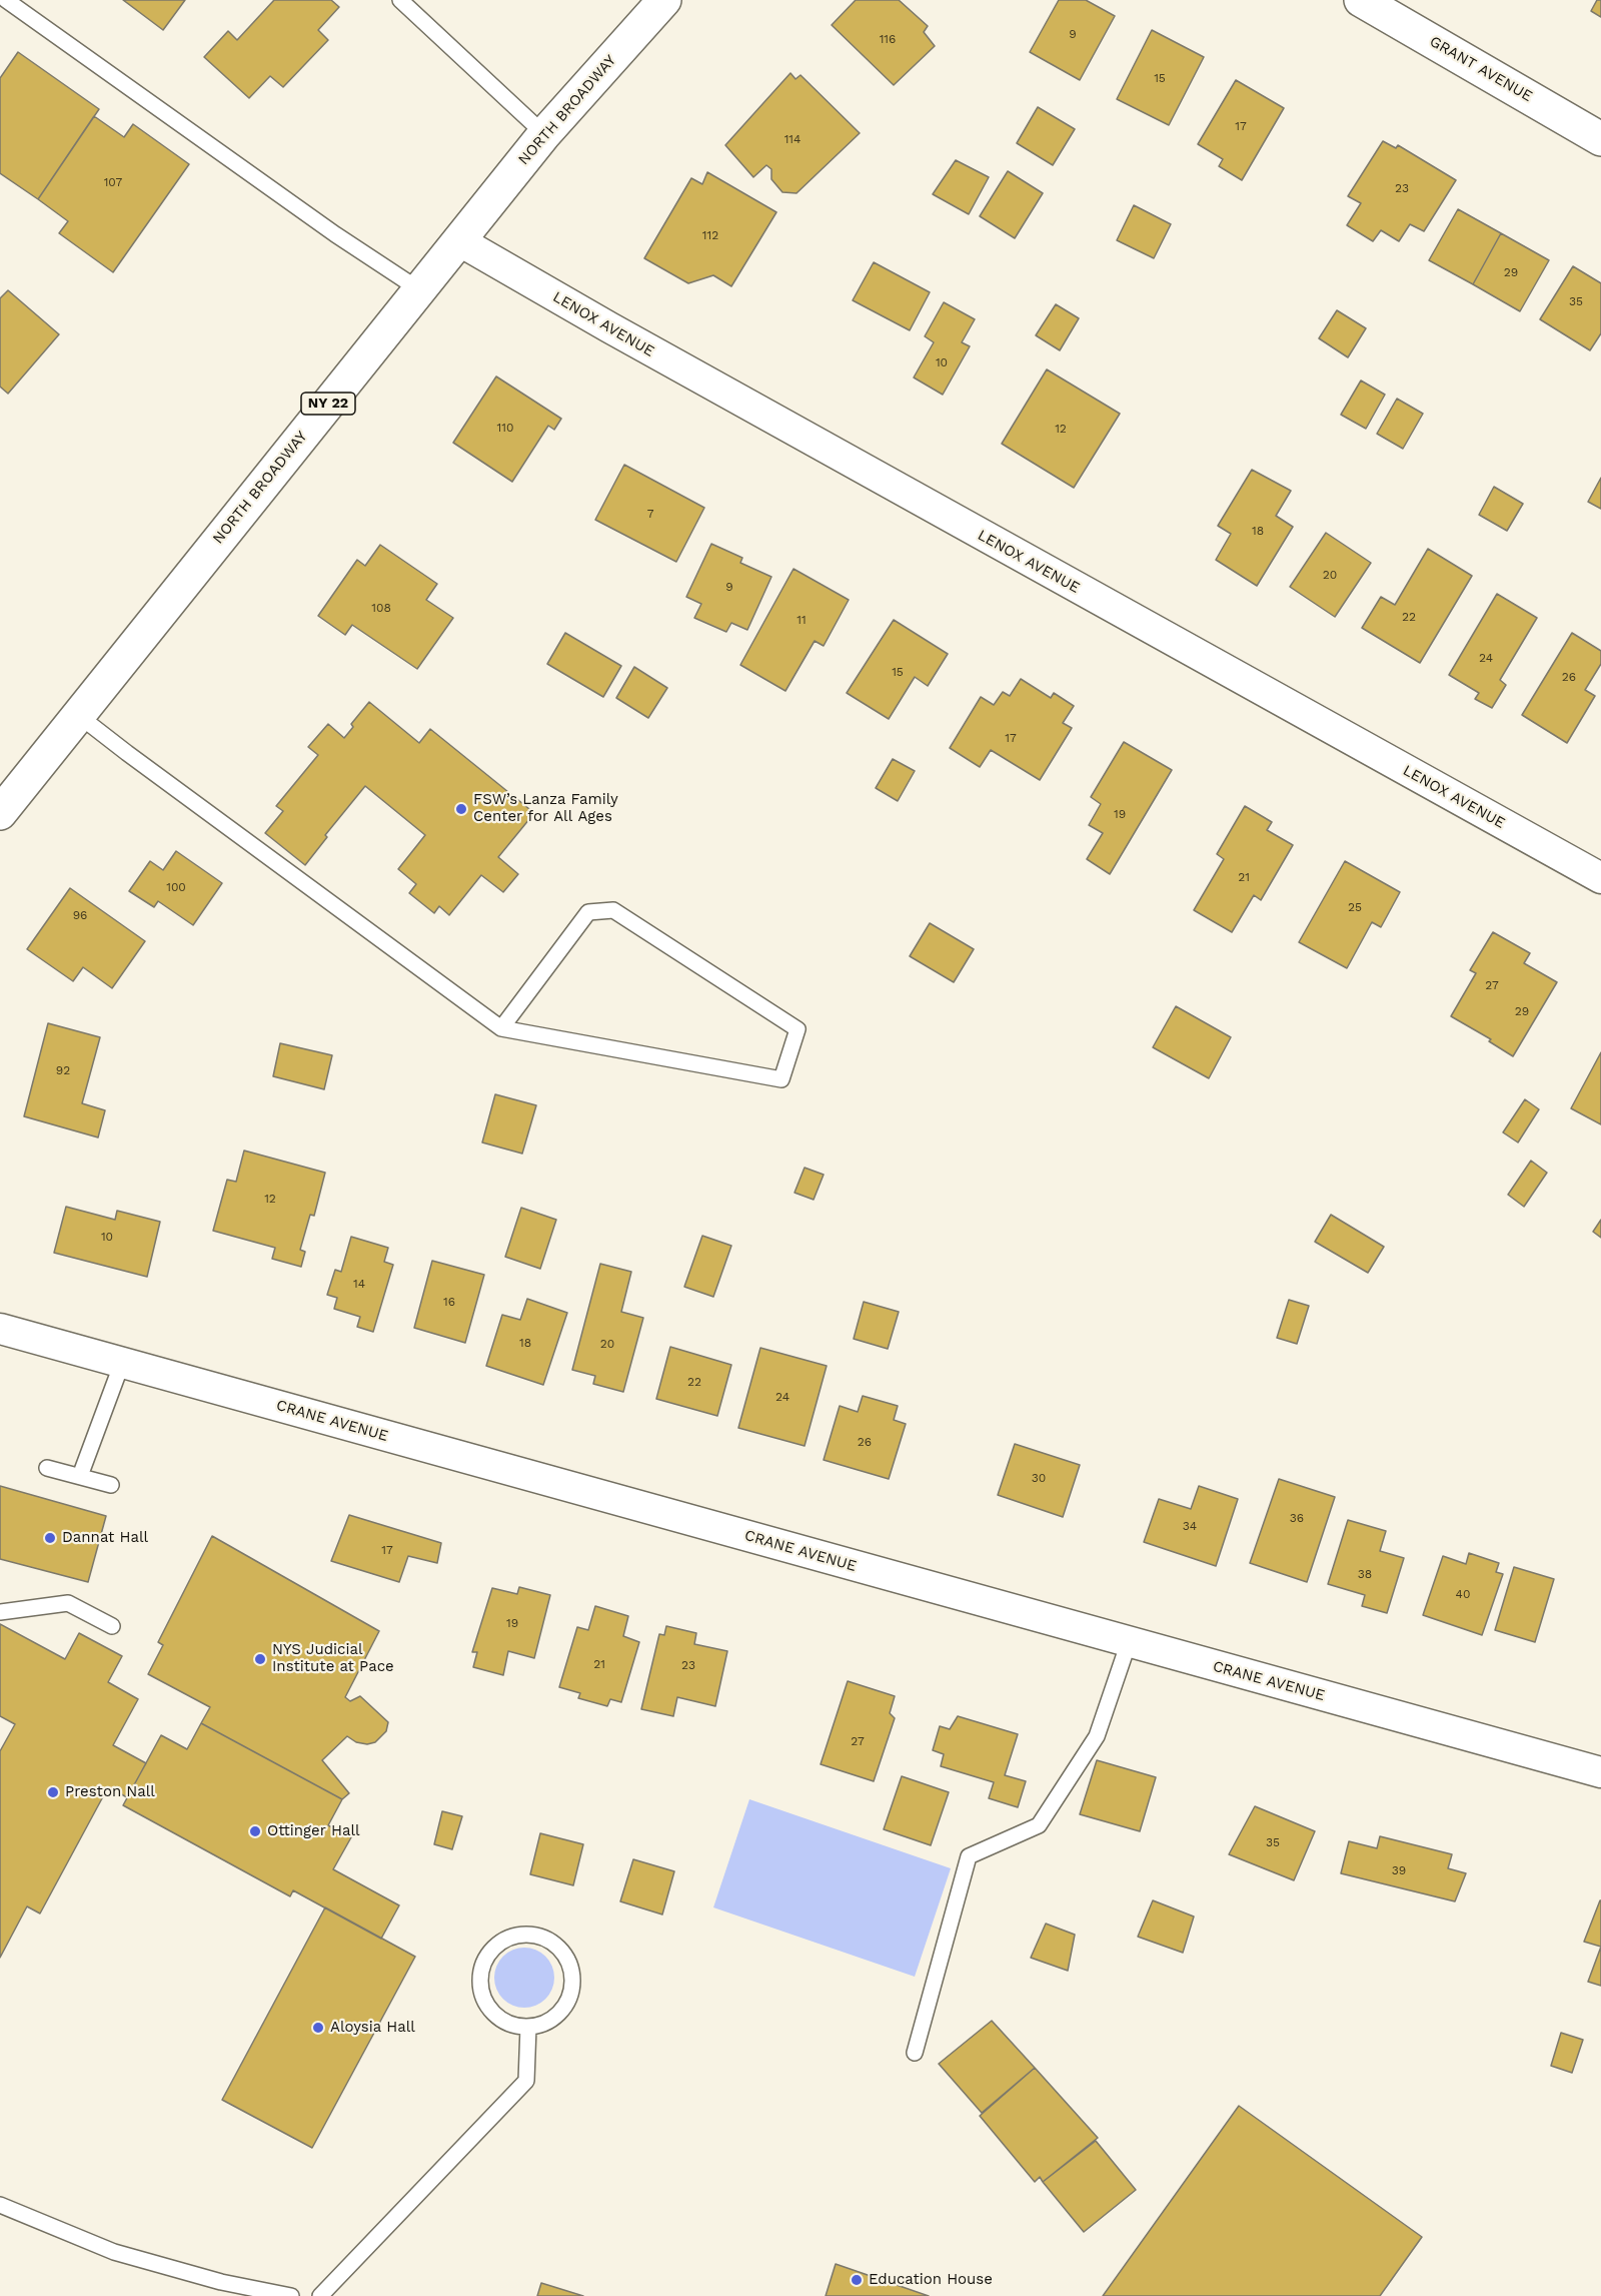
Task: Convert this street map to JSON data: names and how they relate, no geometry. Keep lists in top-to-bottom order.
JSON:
{
  "streets": {
    "main road": ["GRANT AVENUE", "NORTH BROADWAY", "NY 22"],
    "street": ["LENOX AVENUE", "CRANE AVENUE"]
  },
  "crossings": [
    ["NORTH BROADWAY", "LENOX AVENUE"]
  ],
  "places": [
    "FSW’s Lanza Family Center for All Ages",
    "Dannat Hall",
    "NYS Judicial Institute at Pace",
    "Preston Nall",
    "Ottinger Hall",
    "Aloysia Hall",
    "Education House"
  ],
  "house_numbers": [
    "9",
    "116",
    "15",
    "17",
    "114",
    "107",
    "23",
    "112",
    "29",
    "35",
    "10",
    "110",
    "12",
    "7",
    "18",
    "20",
    "9",
    "108",
    "22",
    "11",
    "24",
    "15",
    "26",
    "17",
    "19",
    "21",
    "100",
    "25",
    "96",
    "27",
    "29",
    "92",
    "12",
    "10",
    "14",
    "16",
    "18",
    "20",
    "22",
    "24",
    "26",
    "30",
    "36",
    "34",
    "17",
    "38",
    "40",
    "19",
    "21",
    "23",
    "27",
    "35",
    "39"
  ]
}
